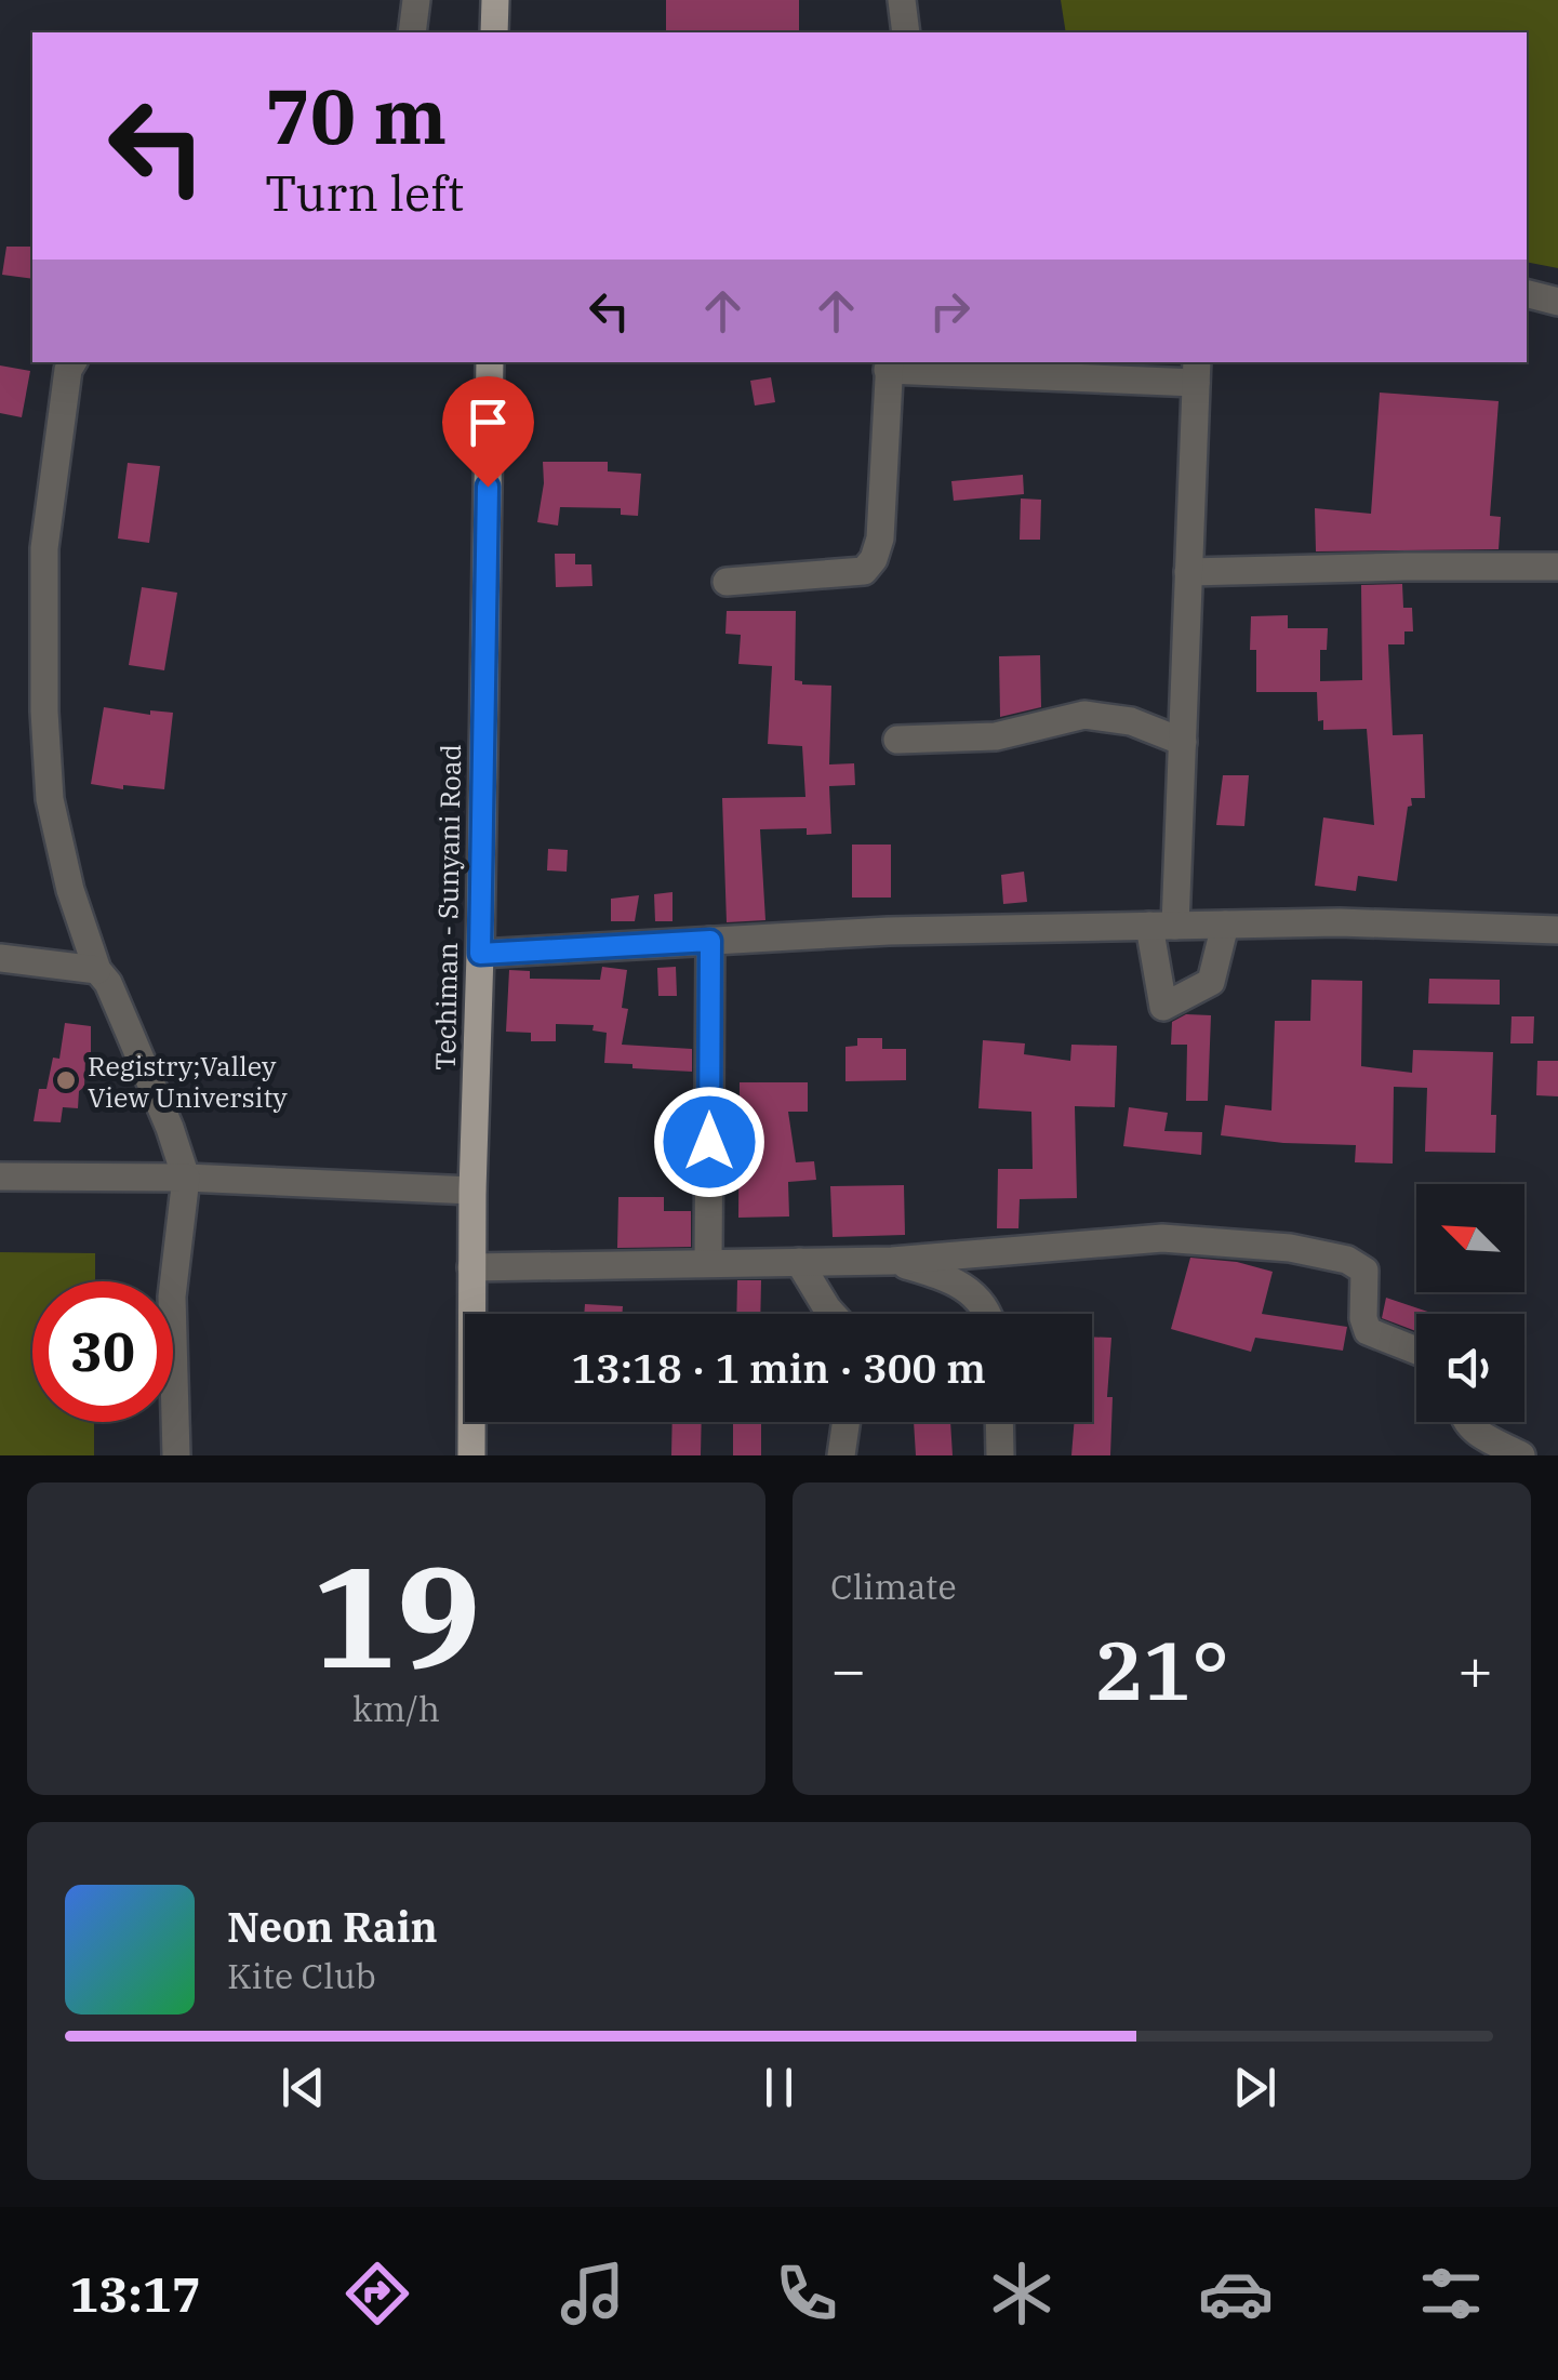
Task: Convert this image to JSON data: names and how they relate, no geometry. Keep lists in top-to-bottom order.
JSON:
{
  "streets": {
    "main road": ["Techiman - Sunyani Road"]
  },
  "places": ["Registry;Valley View University"],
  "north": "top left",
  "page": {
    "turn": ["70 m", "Turn left"],
    "limit": "30",
    "trip": "13:18 · 1 min · 300 m",
    "tile": [
      ["19", "km/h"],
      "Climate"
    ],
    "heat": ["−", "21°", "+"],
    "song": ["Neon Rain", "Kite Club"],
    "tabs": "13:17"
  }
}
